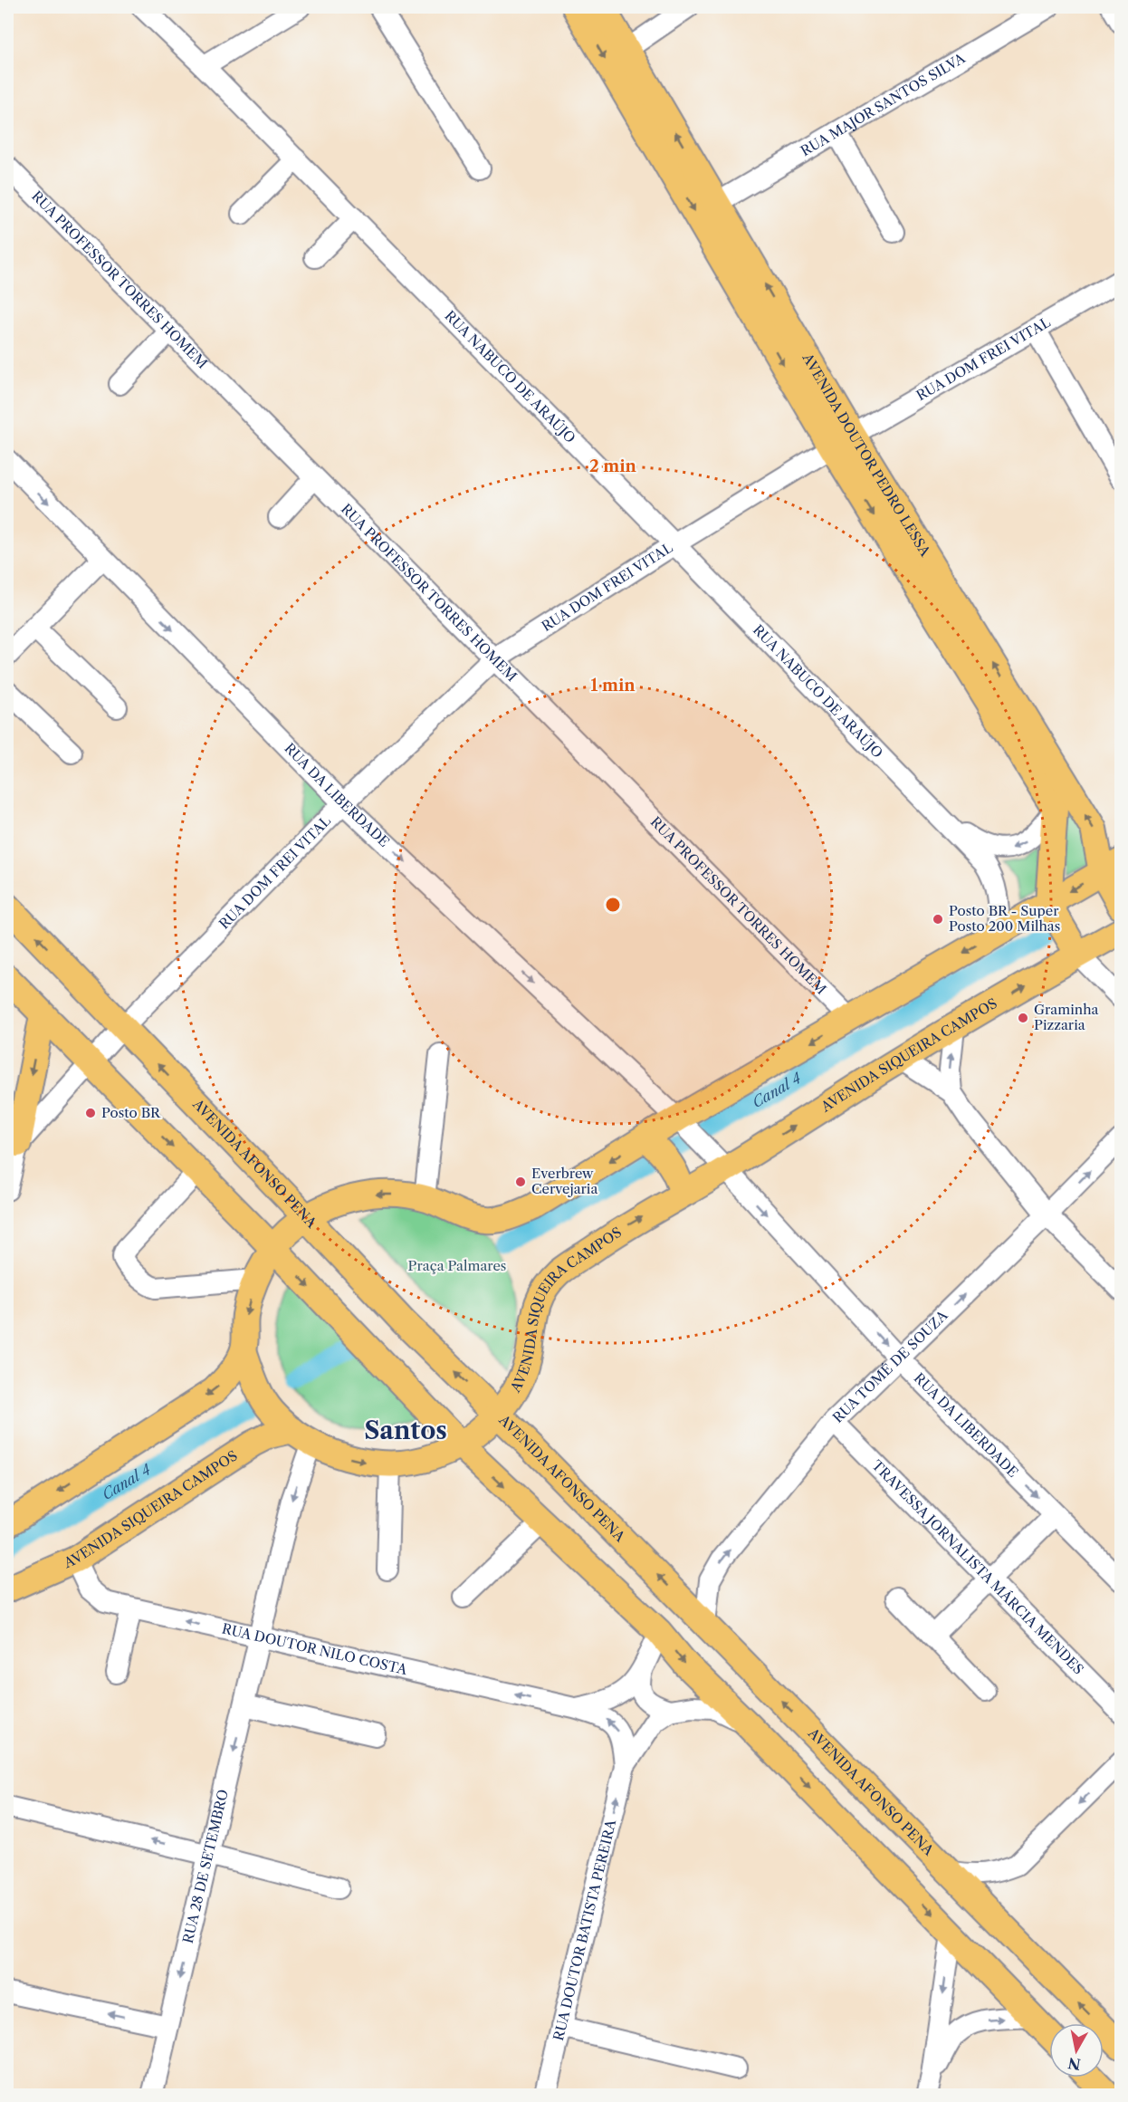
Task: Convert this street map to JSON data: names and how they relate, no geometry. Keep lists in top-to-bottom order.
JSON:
{
  "streets": {
    "main road": ["AVENIDA DOUTOR PEDRO LESSA", "AVENIDA SIQUEIRA CAMPOS", "AVENIDA AFONSO PENA"],
    "street": [
      "RUA MAJOR SANTOS SILVA",
      "RUA PROFESSOR TORRES HOMEM",
      "RUA DOM FREI VITAL",
      "RUA NABUCO DE ARAÚJO",
      "RUA DA LIBERDADE",
      "RUA TOMÉ DE SOUZA",
      "TRAVESSA JORNALISTA MÁRCIA MENDES",
      "RUA DOUTOR NILO COSTA",
      "RUA 28 DE SETEMBRO",
      "RUA DOUTOR BATISTA PEREIRA"
    ]
  },
  "crossings": [
    ["RUA MAJOR SANTOS SILVA", "AVENIDA DOUTOR PEDRO LESSA"],
    ["RUA PROFESSOR TORRES HOMEM", "RUA DOM FREI VITAL"],
    ["RUA DOM FREI VITAL", "RUA NABUCO DE ARAÚJO"],
    ["RUA DOM FREI VITAL", "AVENIDA DOUTOR PEDRO LESSA"],
    ["RUA DOM FREI VITAL", "RUA DA LIBERDADE"],
    ["RUA DOM FREI VITAL", "AVENIDA AFONSO PENA"],
    ["RUA DA LIBERDADE", "AVENIDA SIQUEIRA CAMPOS"],
    ["RUA DA LIBERDADE", "RUA TOMÉ DE SOUZA"],
    ["AVENIDA SIQUEIRA CAMPOS", "AVENIDA AFONSO PENA"],
    ["AVENIDA SIQUEIRA CAMPOS", "RUA DOUTOR NILO COSTA"],
    ["AVENIDA SIQUEIRA CAMPOS", "RUA 28 DE SETEMBRO"],
    ["AVENIDA AFONSO PENA", "RUA TOMÉ DE SOUZA"],
    ["RUA TOMÉ DE SOUZA", "TRAVESSA JORNALISTA MÁRCIA MENDES"],
    ["RUA DOUTOR NILO COSTA", "RUA 28 DE SETEMBRO"],
    ["RUA DOUTOR NILO COSTA", "RUA DOUTOR BATISTA PEREIRA"]
  ],
  "one_way": [
    "RUA DA LIBERDADE",
    "RUA TOMÉ DE SOUZA",
    "RUA DOUTOR NILO COSTA",
    "RUA 28 DE SETEMBRO",
    "RUA DOUTOR BATISTA PEREIRA"
  ],
  "districts": ["Santos"],
  "water": ["Canal 4"],
  "parks": ["Praça Palmares"],
  "places": [
    "Posto BR - Super Posto 200 Milhas",
    "Graminha Pizzaria",
    "Posto BR",
    "Everbrew Cervejaria"
  ],
  "north": "bottom",
  "rings": ["2 min", "1 min"]
}
